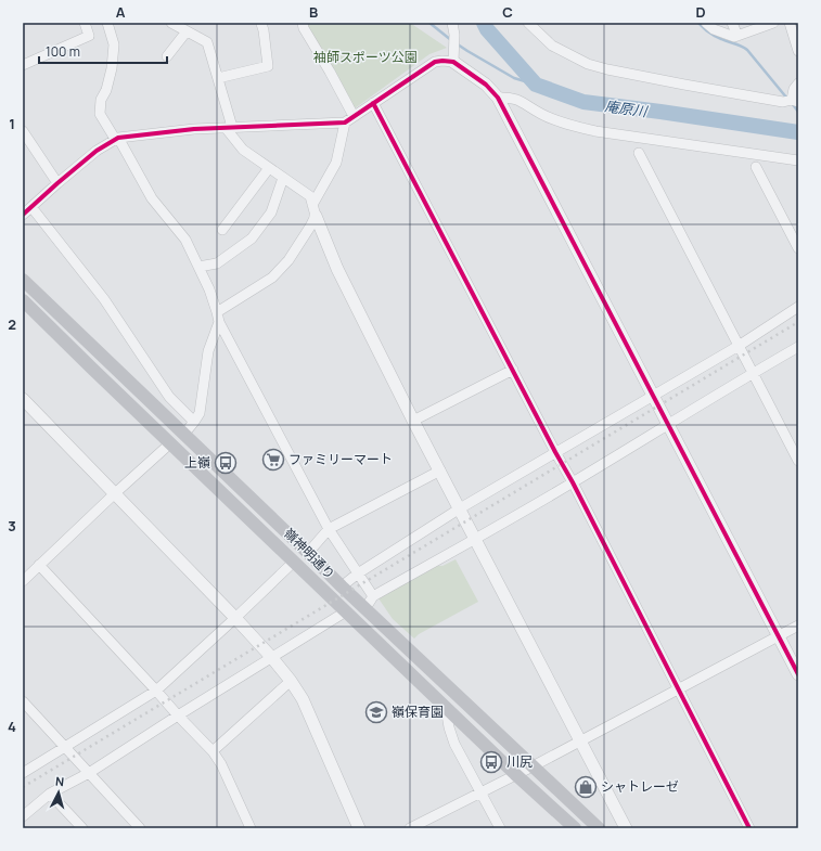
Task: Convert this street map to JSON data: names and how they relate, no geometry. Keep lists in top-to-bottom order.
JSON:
{
  "streets": {
    "main road": ["嶺神明通り"]
  },
  "water": ["庵原川"],
  "parks": ["袖師スポーツ公園"],
  "places": {
    "supermarket": ["ファミリーマート"],
    "bus stop": ["上嶺", "川尻"],
    "school or university": ["嶺保育園"],
    "shop": ["シャトレーゼ"]
  },
  "scale_bar": "100 m",
  "north": "top",
  "grid": {
    "columns": [
      "A",
      "B",
      "C",
      "D"
    ],
    "rows": [
      "1",
      "2",
      "3",
      "4"
    ]
  }
}
